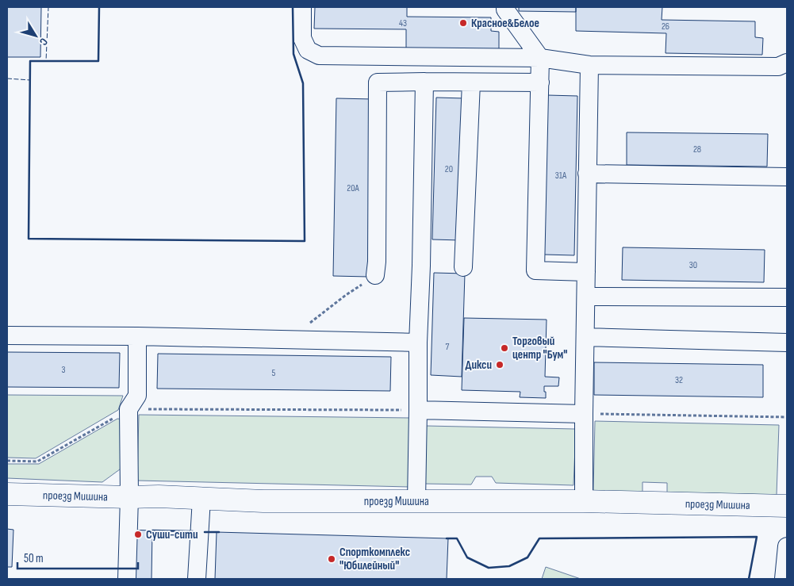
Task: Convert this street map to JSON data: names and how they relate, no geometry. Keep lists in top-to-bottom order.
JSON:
{
  "streets": {
    "main road": ["проезд Мишина"]
  },
  "places": [
    "Красное&Белое",
    "Торговый центр \"Бум\"",
    "Дикси",
    "Суши-сити",
    "Спорткомплекс \"Юбилейный\""
  ],
  "house_numbers": [
    "43",
    "26",
    "28",
    "20",
    "31А",
    "20А",
    "30",
    "7",
    "3",
    "5",
    "32"
  ],
  "scale_bar": "50 m",
  "north": "bottom right"
}
